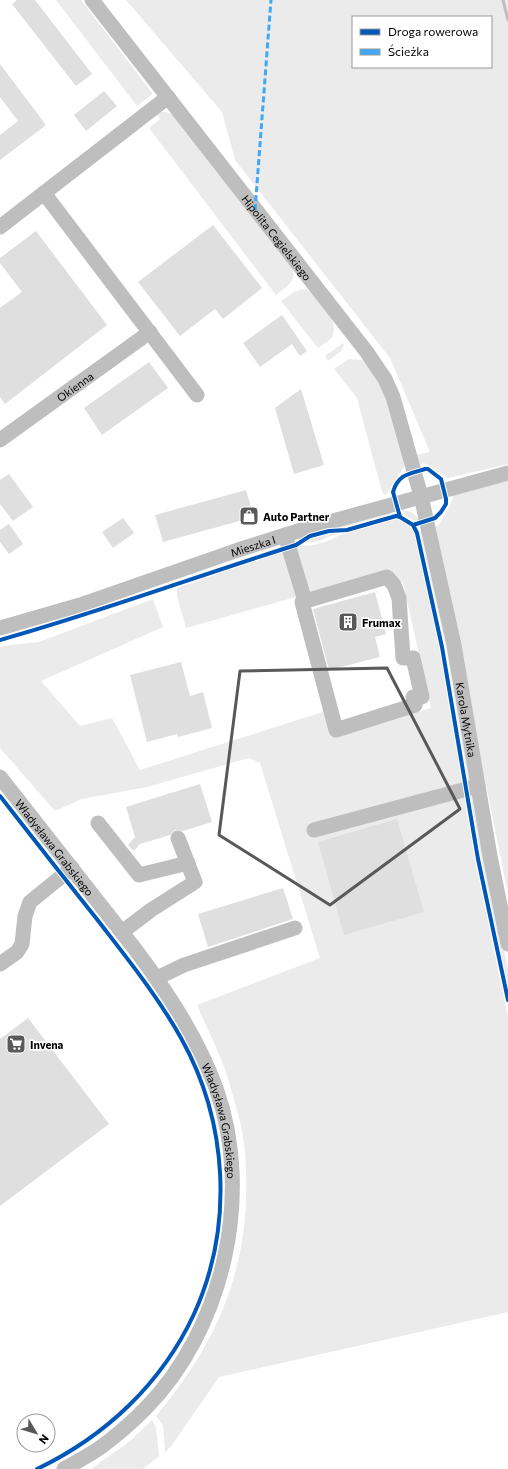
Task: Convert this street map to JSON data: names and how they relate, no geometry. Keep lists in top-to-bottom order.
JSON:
{
  "streets": {
    "street": [
      "Hipolita Cegielskiego",
      "Okienna",
      "Mieszka I",
      "Karola Mytnika",
      "Władysława Grabskiego"
    ]
  },
  "crossings": [
    ["Hipolita Cegielskiego", "Mieszka I"],
    ["Hipolita Cegielskiego", "Karola Mytnika"],
    ["Mieszka I", "Karola Mytnika"]
  ],
  "places": {
    "shop": ["Auto Partner"],
    "building": ["Frumax"],
    "supermarket": ["Invena"]
  },
  "legend": ["Droga rowerowa", "Ścieżka"],
  "north": "bottom right"
}
